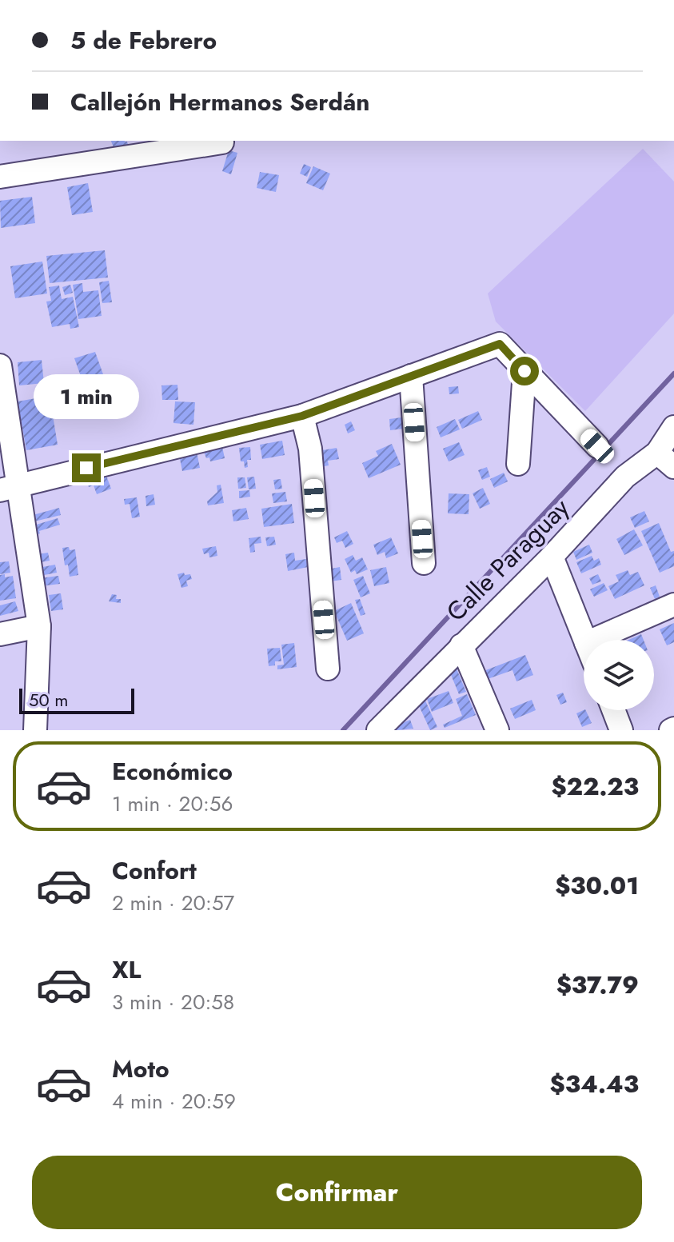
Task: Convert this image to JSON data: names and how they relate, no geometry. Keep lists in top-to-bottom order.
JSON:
{
  "streets": {
    "street": ["Calle Paraguay"]
  },
  "scale_bar": "50 m",
  "page": {
    "banner": ["5 de Febrero", "Callejón Hermanos Serdán"],
    "bubble": "1 min",
    "scale": "50 m",
    "list": [
      {
        "name": "Económico",
        "note": "1 min · 20:56",
        "value": "$22.23"
      },
      {
        "name": "Confort",
        "note": "2 min · 20:57",
        "value": "$30.01"
      },
      {
        "name": "XL",
        "note": "3 min · 20:58",
        "value": "$37.79"
      },
      {
        "name": "Moto",
        "note": "4 min · 20:59",
        "value": "$34.43"
      }
    ],
    "buttons": "Confirmar"
  }
}
